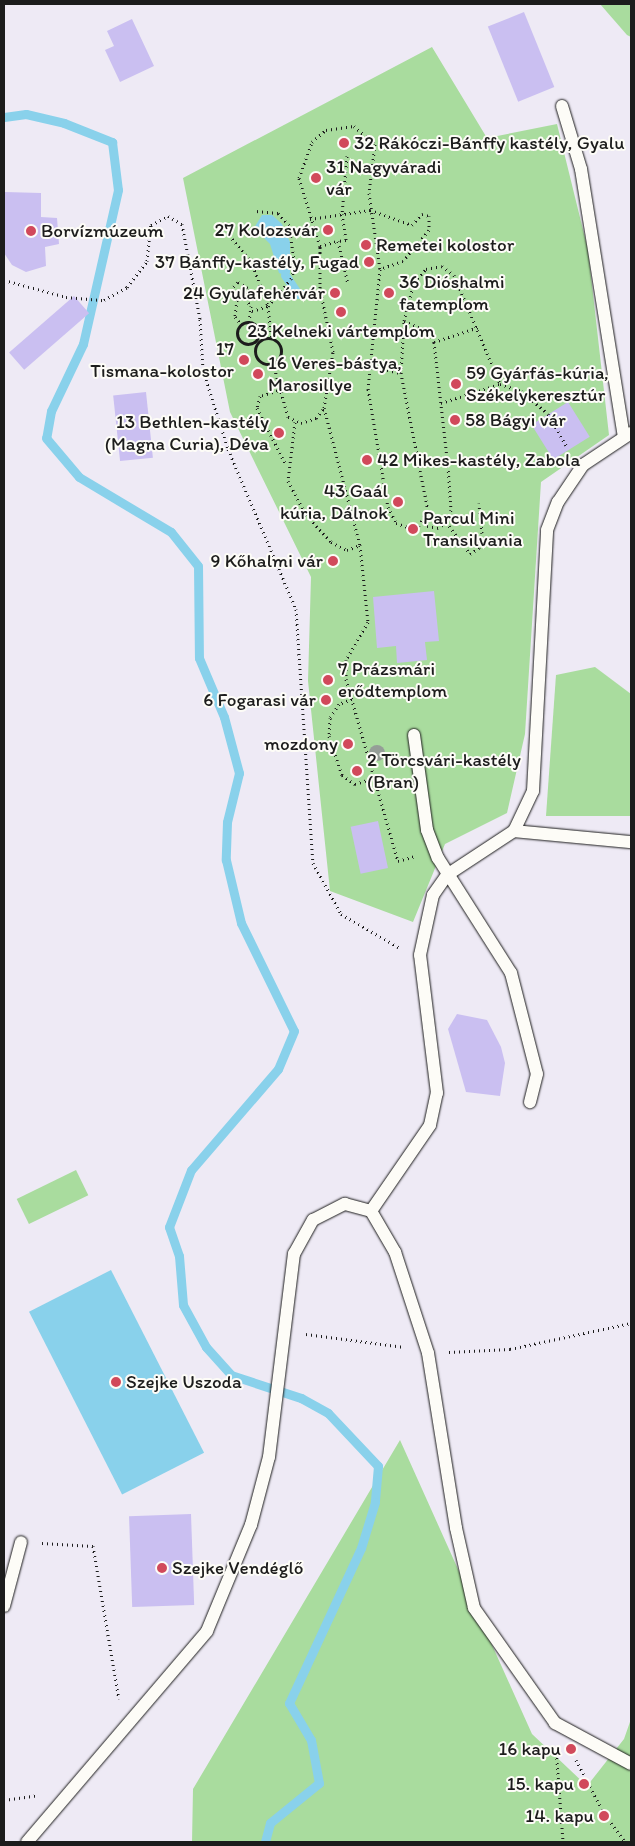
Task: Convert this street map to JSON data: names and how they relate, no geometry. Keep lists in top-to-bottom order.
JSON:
{
  "places": [
    "32 Rákóczi-Bánffy kastély, Gyalu",
    "31 Nagyváradi vár",
    "27 Kolozsvár",
    "Borvízmúzeum",
    "Remetei kolostor",
    "37 Bánffy-kastély, Fugad",
    "24 Gyulafehérvár",
    "36 Dióshalmi fatemplom",
    "23 Kelneki vártemplom",
    "17 Tismana-kolostor",
    "16 Veres-bástya, Marosillye",
    "59 Gyárfás-kúria, Székelykeresztúr",
    "58 Bágyi vár",
    "13 Bethlen-kastély (Magna Curia), Déva",
    "42 Mikes-kastély, Zabola",
    "43 Gaál kúria, Dálnok",
    "Parcul Mini Transilvania",
    "9 Kőhalmi vár",
    "7 Prázsmári erődtemplom",
    "6 Fogarasi vár",
    "mozdony",
    "2 Törcsvári-kastély (Bran)",
    "Szejke Uszoda",
    "Szejke Vendéglő",
    "16 kapu",
    "15. kapu",
    "14. kapu"
  ]
}
